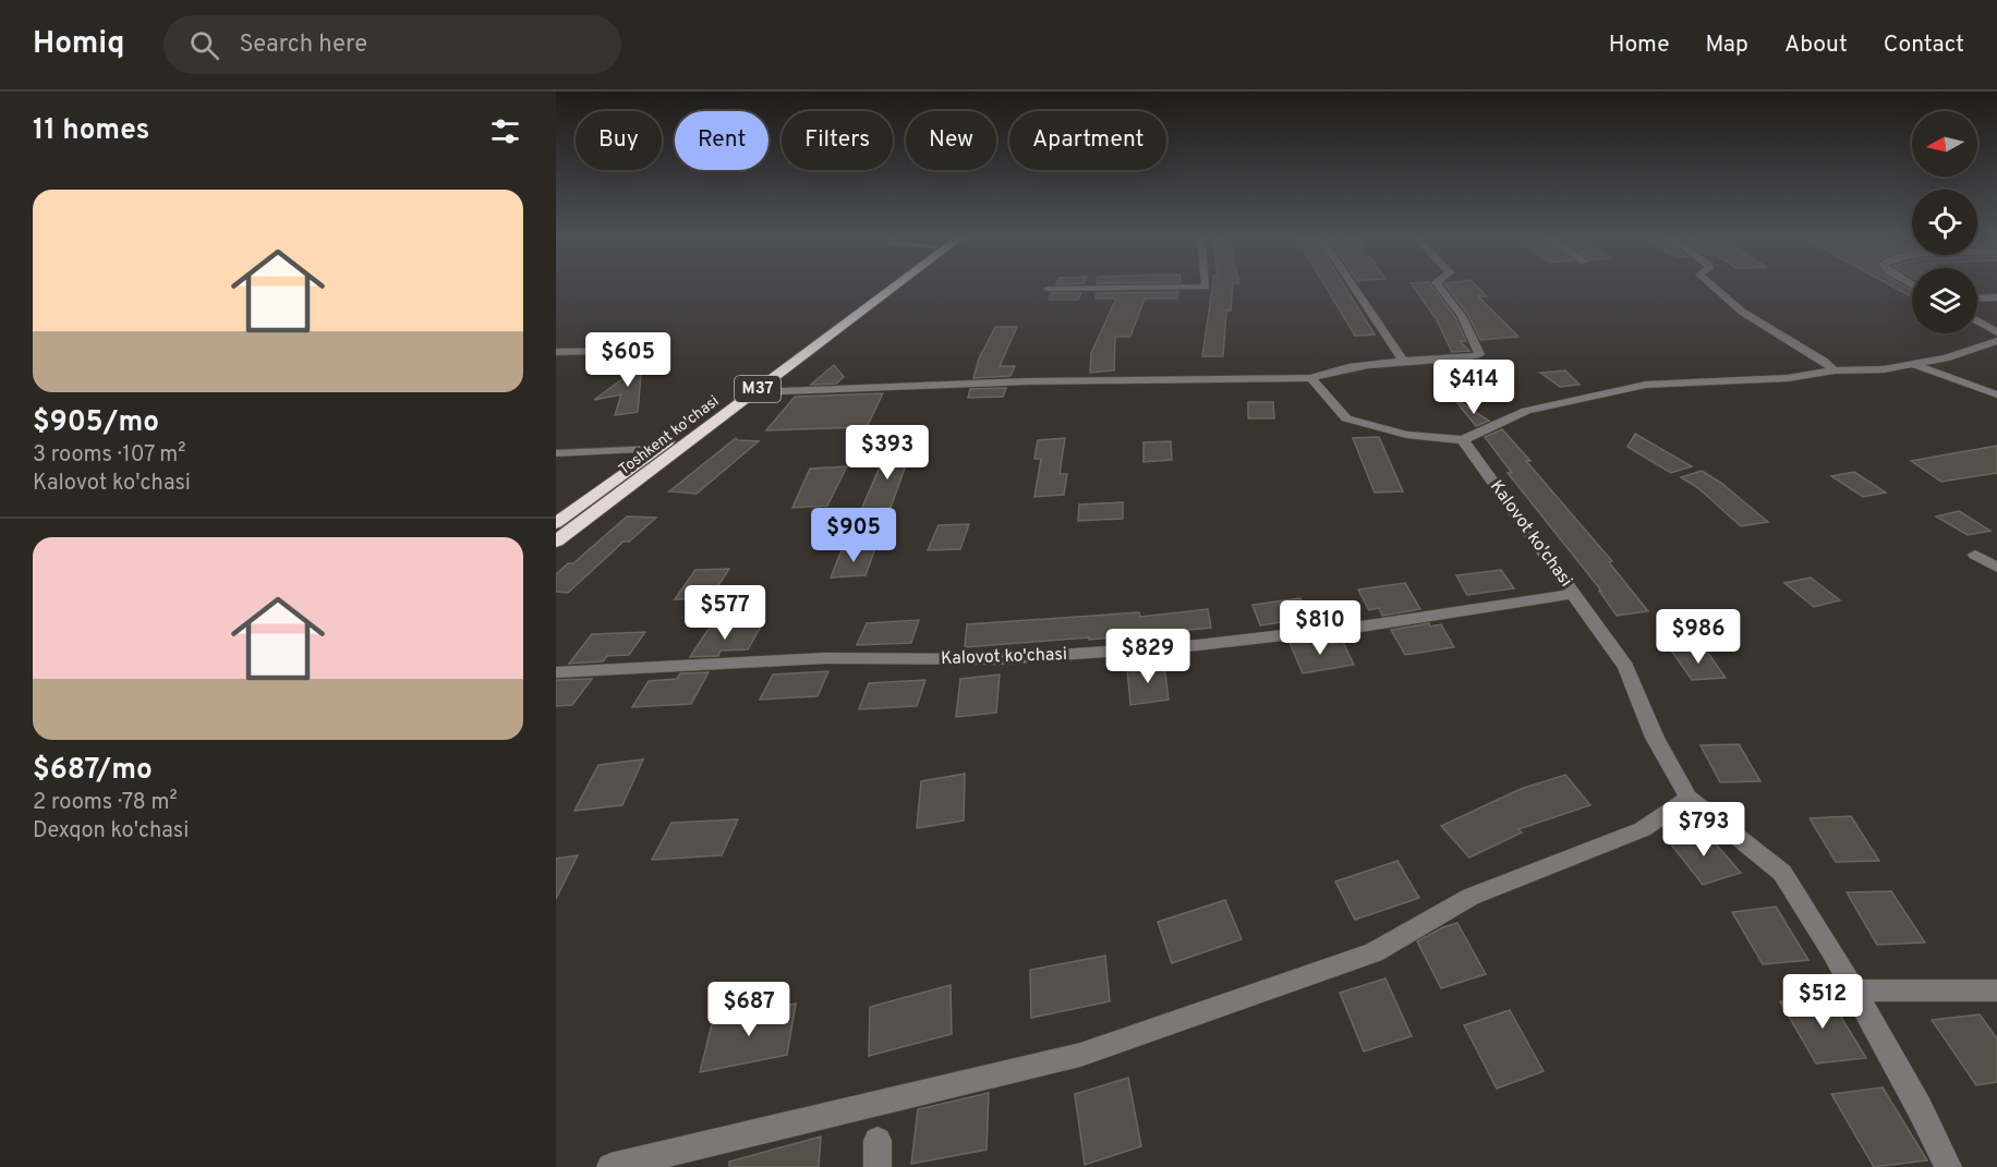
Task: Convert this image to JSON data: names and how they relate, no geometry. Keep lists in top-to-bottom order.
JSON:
{
  "streets": {
    "highway": ["M37", "Toshkent ko'chasi"],
    "street": ["Kalovot ko'chasi"]
  },
  "north": "left",
  "page": {
    "header": "Homiq",
    "search": "Search here",
    "nav": [
      "Home",
      "Map",
      "About",
      "Contact"
    ],
    "heading": "11 homes",
    "chip": [
      "Buy",
      "Rent",
      "Filters",
      "New",
      "Apartment"
    ],
    "list": [
      {
        "name": "$905/mo",
        "note": "3 rooms · 107 m² · Kalovot ko'chasi"
      },
      {
        "name": "$687/mo",
        "note": "2 rooms · 78 m² · Dexqon ko'chasi"
      }
    ],
    "price": [
      "$605",
      "$414",
      "$393",
      "$905",
      "$577",
      "$810",
      "$986",
      "$829",
      "$793",
      "$512",
      "$687"
    ]
  }
}
